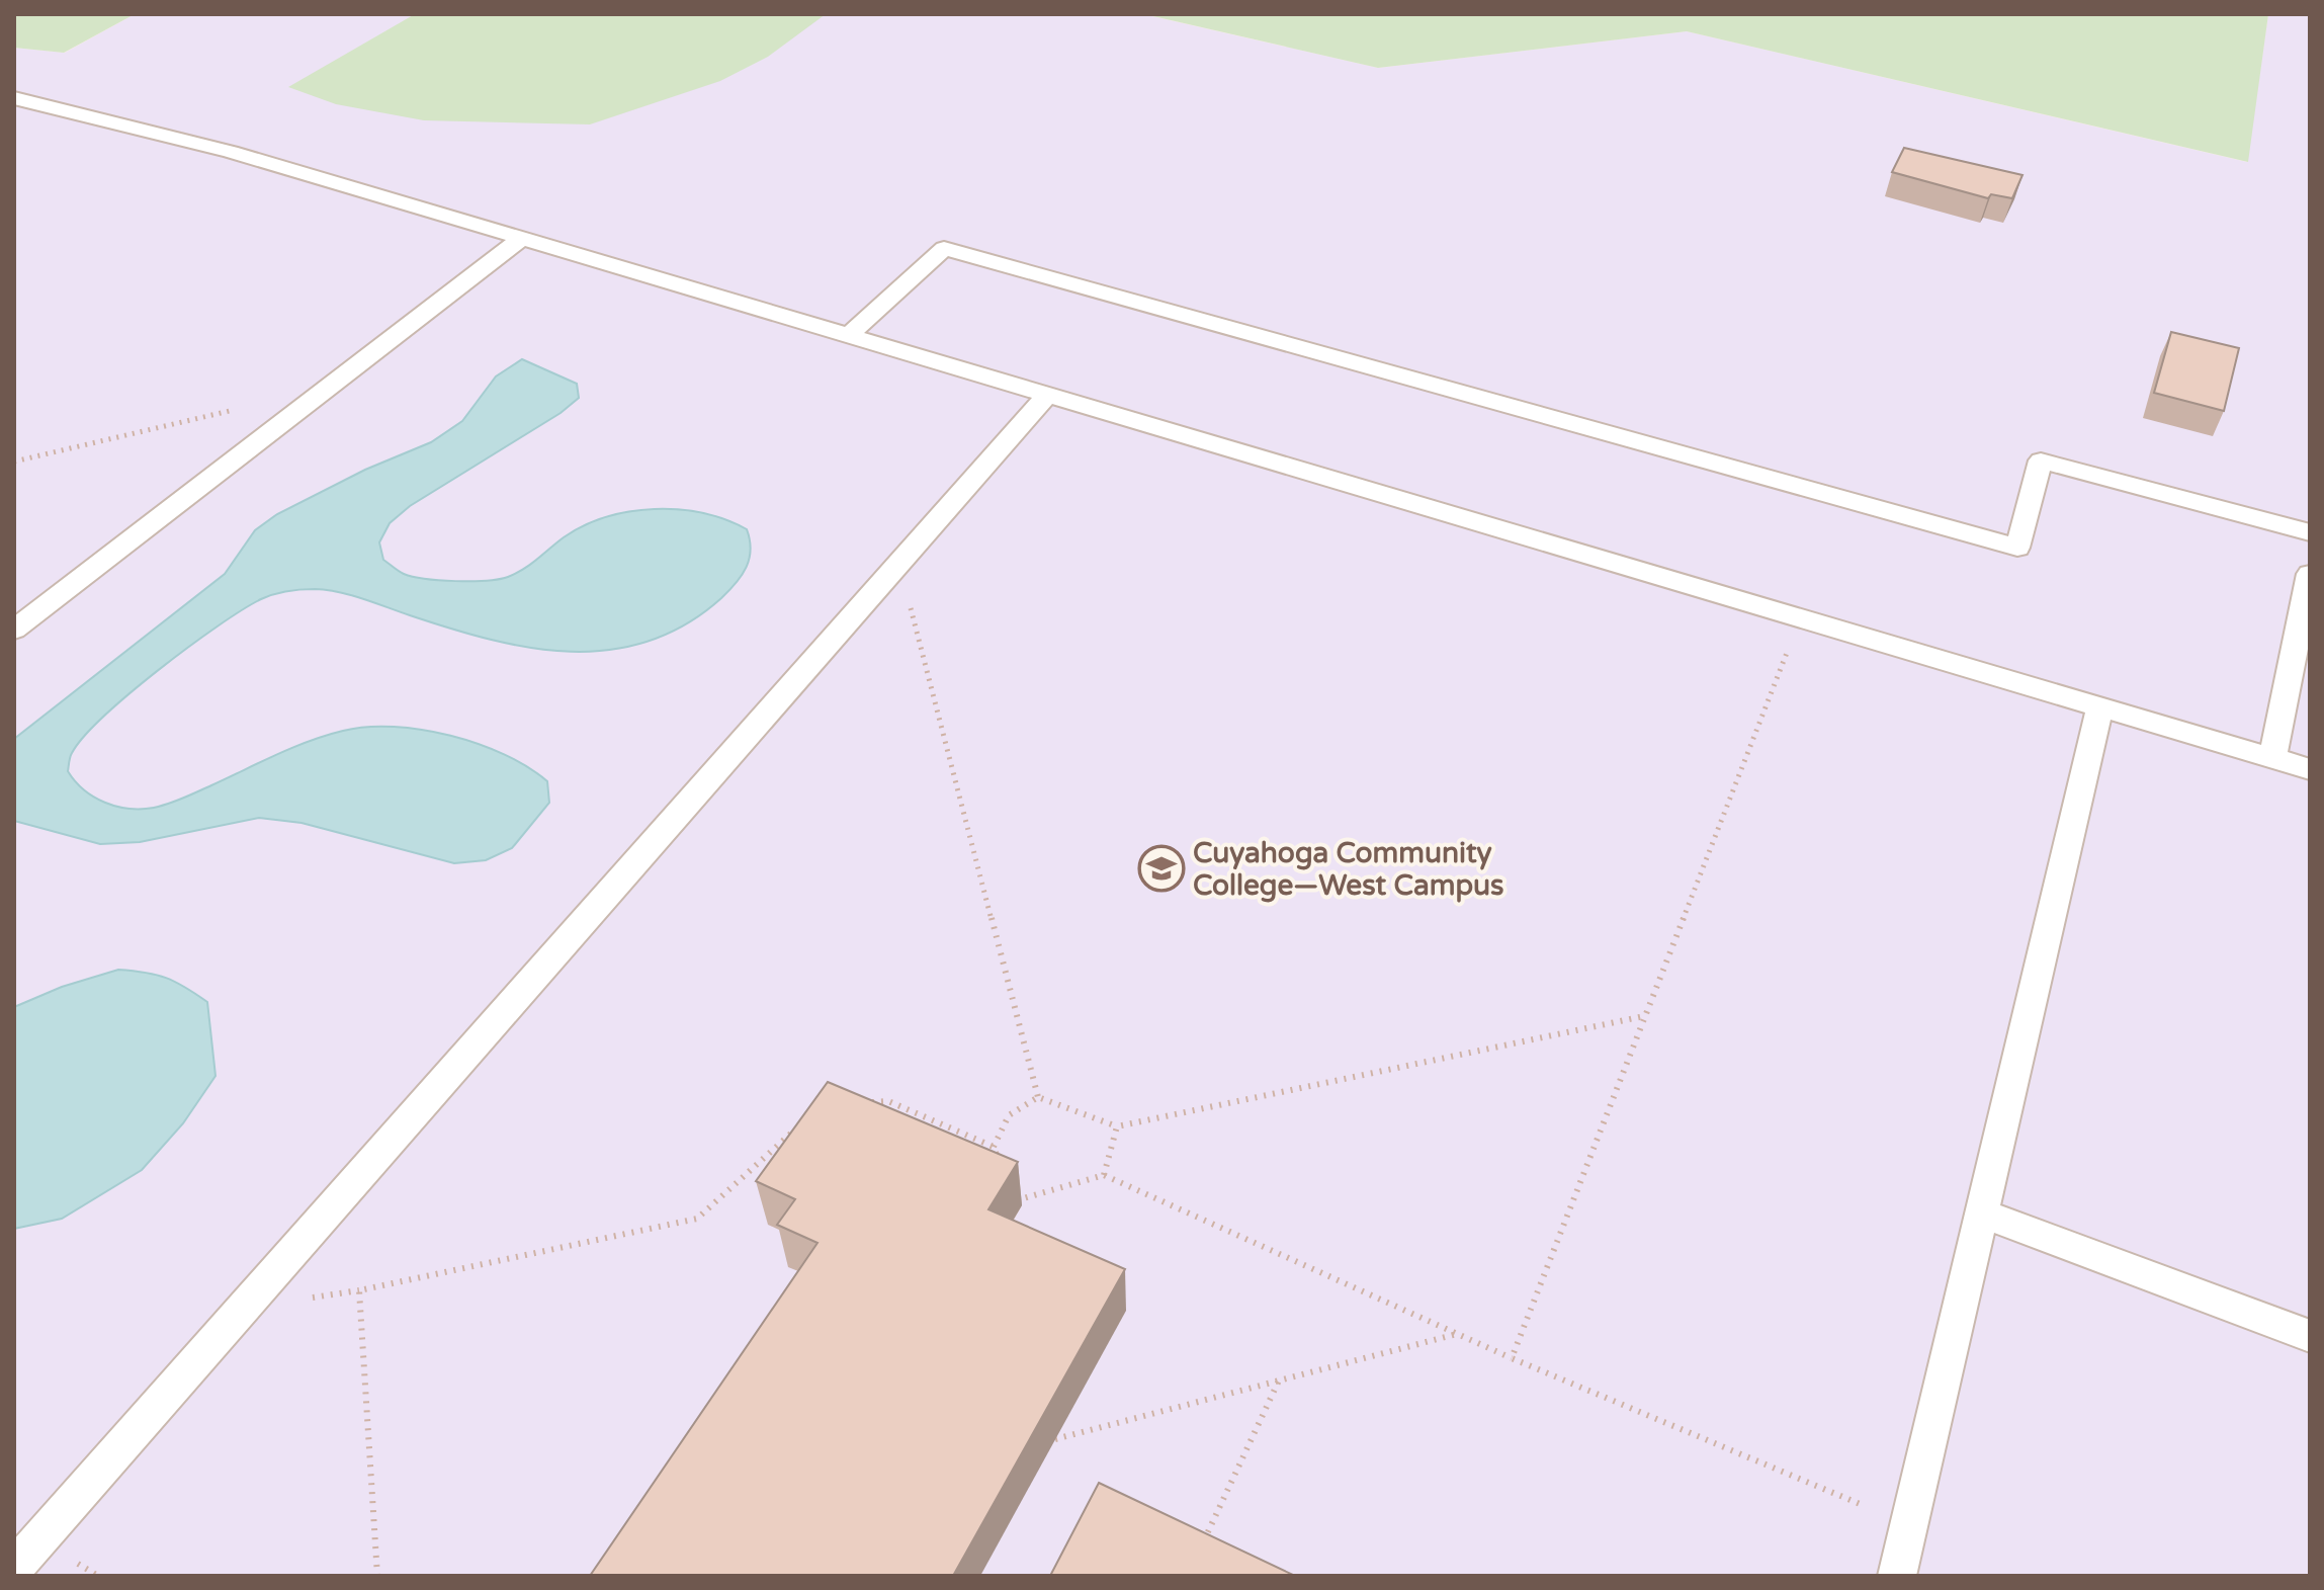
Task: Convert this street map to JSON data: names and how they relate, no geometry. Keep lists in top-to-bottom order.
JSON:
{
  "places": {
    "school or university": ["Cuyahoga Community College—West Campus"]
  }
}
